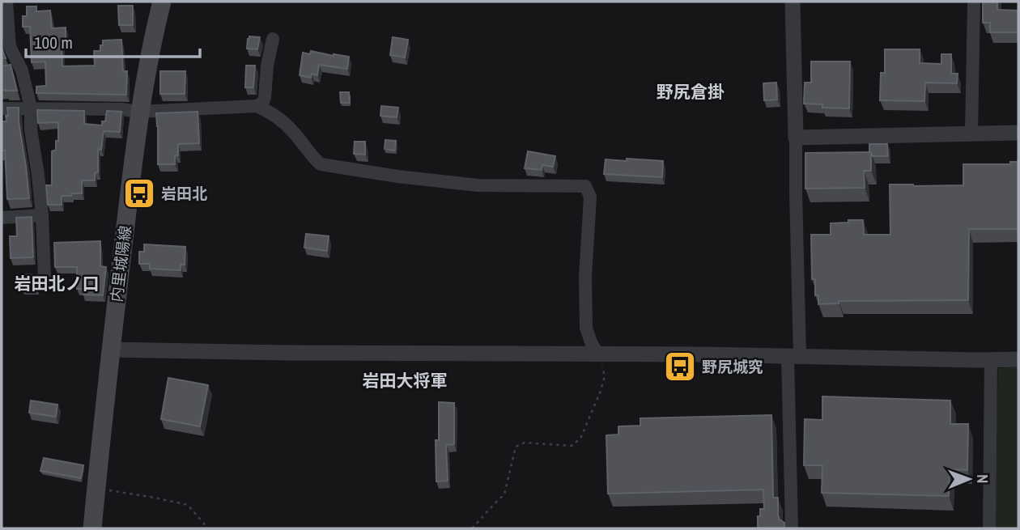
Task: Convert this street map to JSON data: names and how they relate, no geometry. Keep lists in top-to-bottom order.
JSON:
{
  "streets": {
    "main road": ["内里城陽線"]
  },
  "districts": ["野尻倉掛", "岩田北ノ口", "岩田大将軍"],
  "places": {
    "bus stop": ["岩田北", "野尻城究"]
  },
  "scale_bar": "100 m",
  "north": "right"
}
